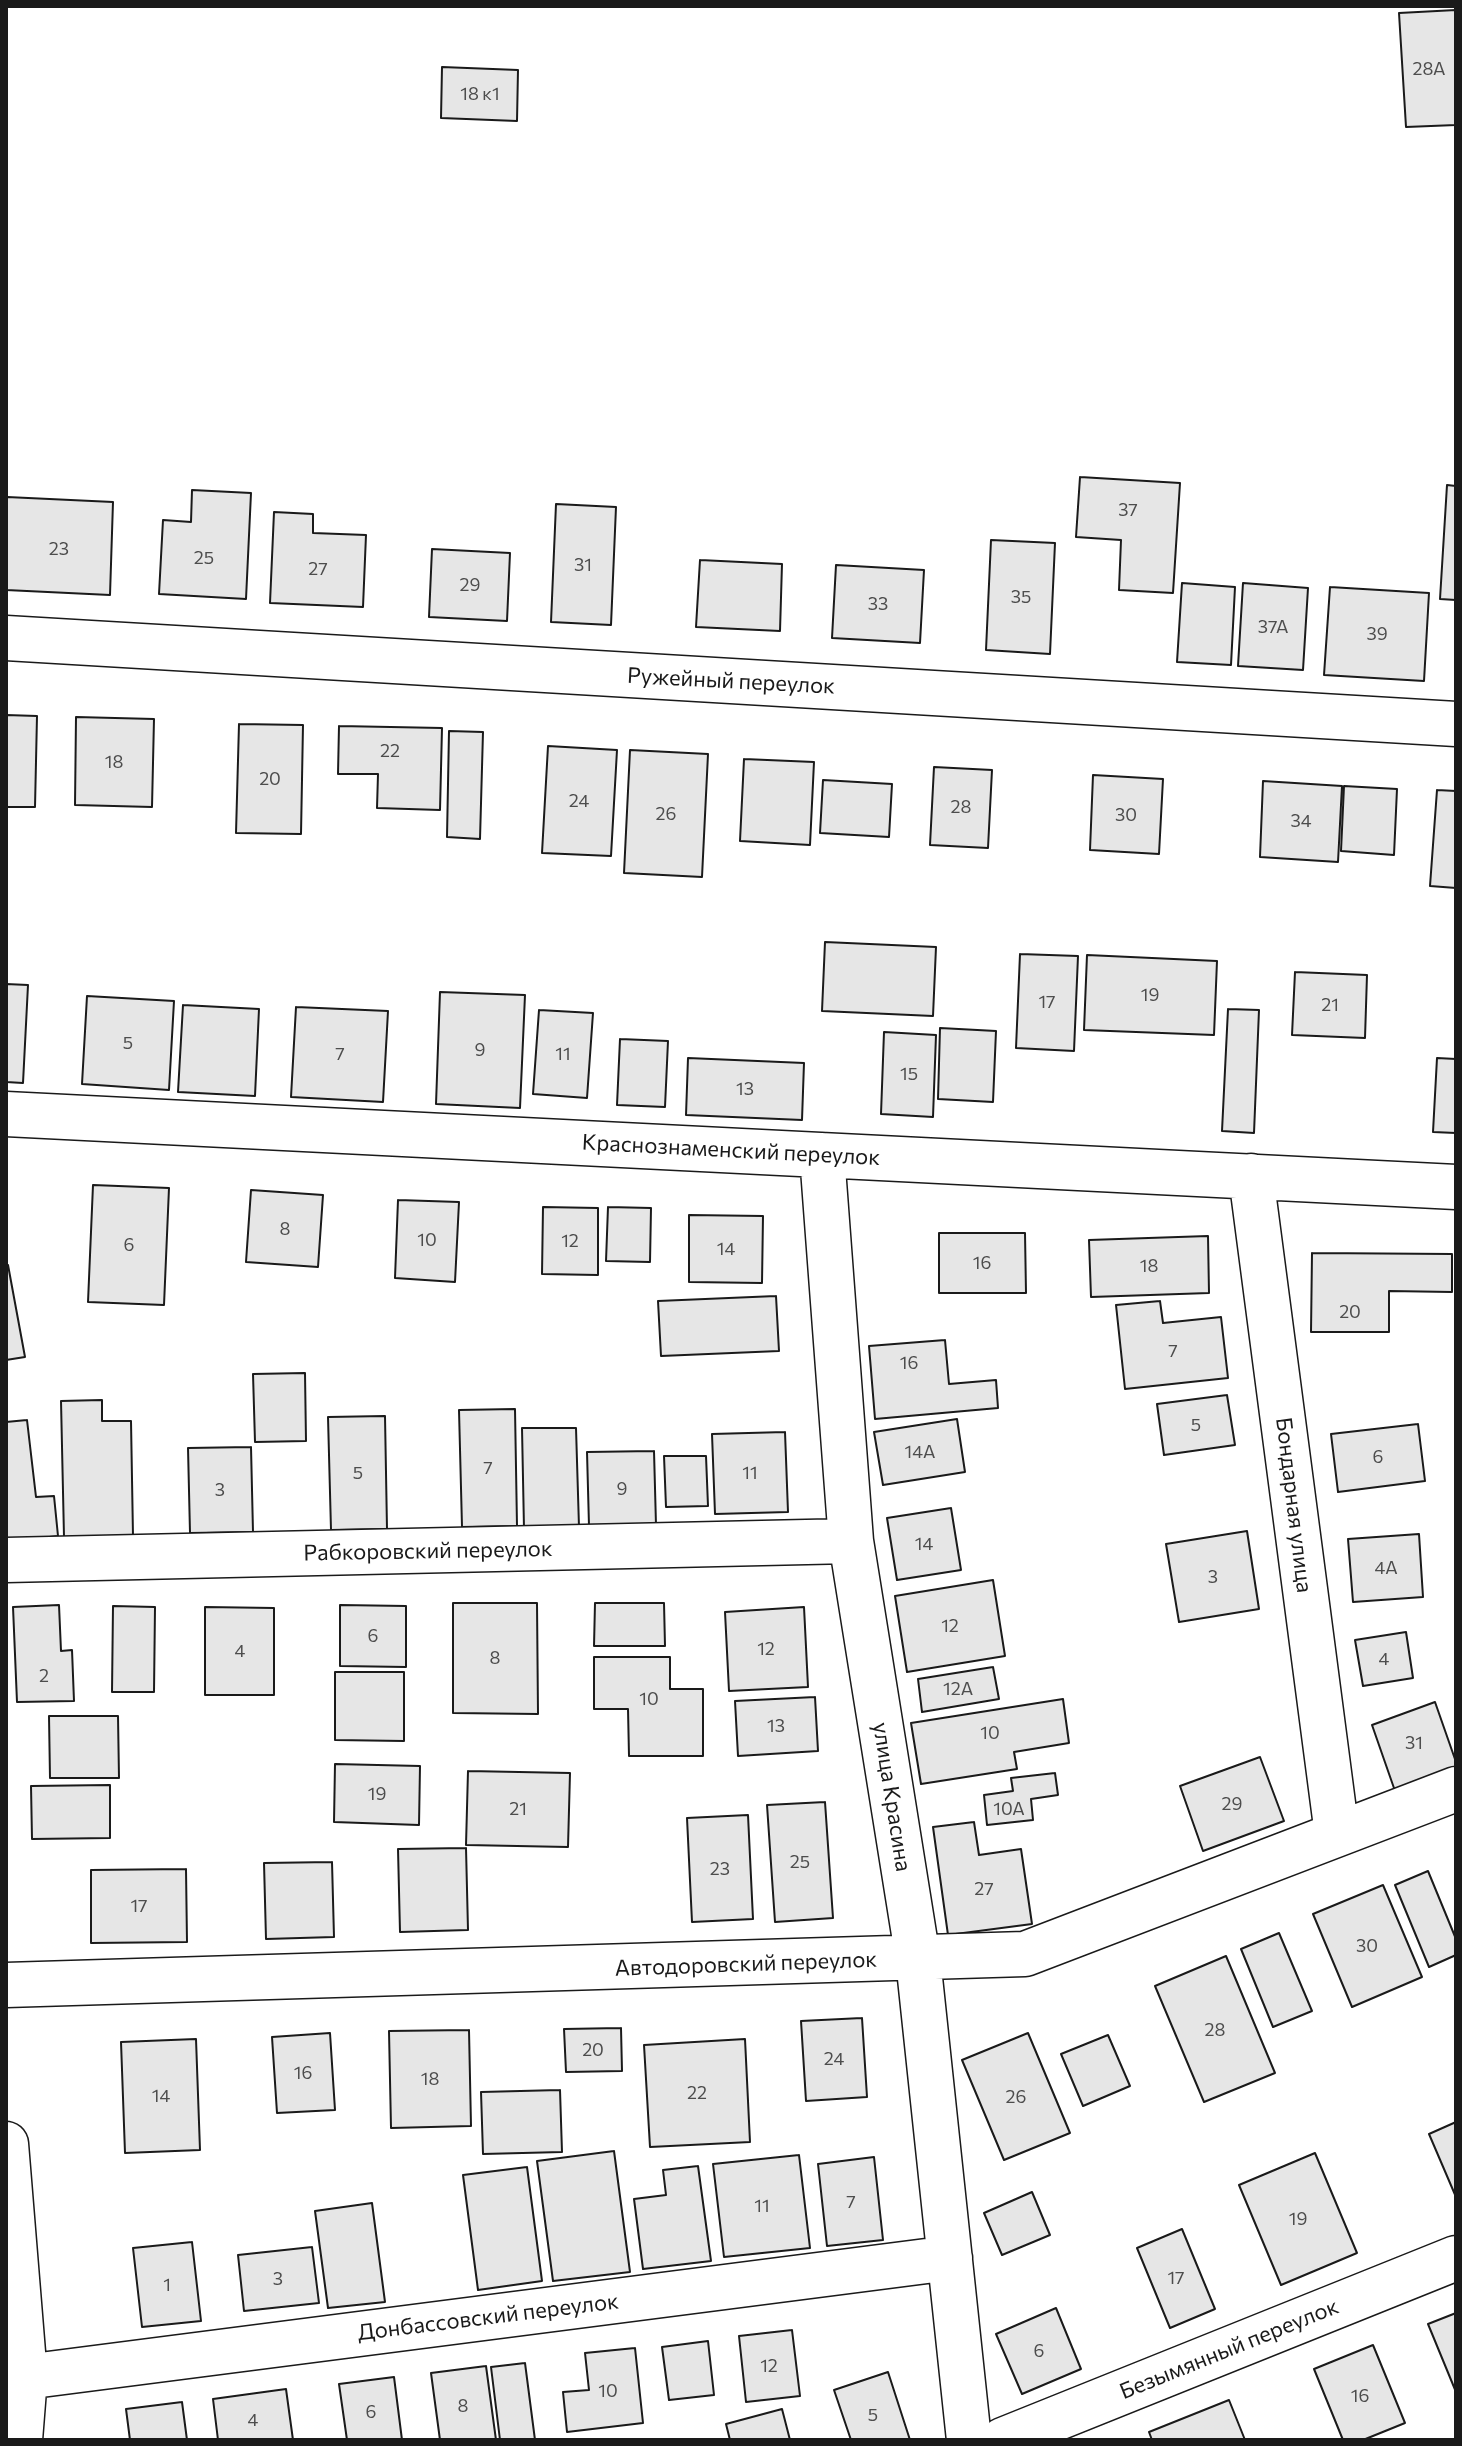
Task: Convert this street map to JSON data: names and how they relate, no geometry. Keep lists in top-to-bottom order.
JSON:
{
  "streets": {
    "street": [
      "Ружейный переулок",
      "Краснознаменский переулок",
      "Бондарная улица",
      "Рабкоровский переулок",
      "улица Красина",
      "Автодоровский переулок",
      "Донбассовский переулок",
      "Безымянный переулок"
    ]
  },
  "crossings": [
    ["Краснознаменский переулок", "Бондарная улица"],
    ["Краснознаменский переулок", "улица Красина"],
    ["Бондарная улица", "Автодоровский переулок"],
    ["Рабкоровский переулок", "улица Красина"],
    ["улица Красина", "Автодоровский переулок"],
    ["улица Красина", "Донбассовский переулок"]
  ],
  "house_numbers": [
    "28А",
    "18 к1",
    "37",
    "23",
    "25",
    "31",
    "27",
    "29",
    "35",
    "33",
    "37А",
    "39",
    "22",
    "18",
    "20",
    "24",
    "28",
    "26",
    "30",
    "34",
    "19",
    "17",
    "21",
    "5",
    "9",
    "7",
    "11",
    "15",
    "13",
    "8",
    "10",
    "12",
    "6",
    "14",
    "16",
    "18",
    "20",
    "7",
    "16",
    "5",
    "14А",
    "6",
    "7",
    "5",
    "11",
    "9",
    "3",
    "14",
    "4А",
    "3",
    "12",
    "6",
    "12",
    "4",
    "8",
    "4",
    "2",
    "12А",
    "10",
    "13",
    "10",
    "31",
    "19",
    "29",
    "21",
    "10А",
    "25",
    "23",
    "27",
    "17",
    "30",
    "28",
    "20",
    "24",
    "16",
    "18",
    "22",
    "14",
    "26",
    "7",
    "11",
    "19",
    "17",
    "3",
    "1",
    "6",
    "12",
    "10",
    "16",
    "8",
    "6",
    "5",
    "4"
  ]
}
